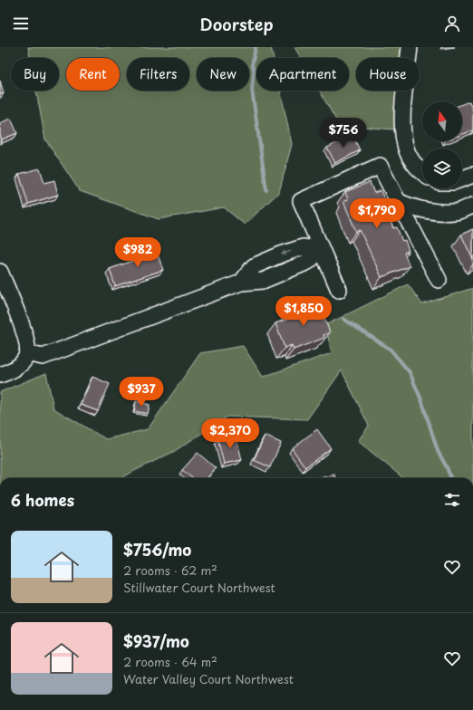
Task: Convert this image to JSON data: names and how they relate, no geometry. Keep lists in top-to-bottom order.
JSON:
{
  "north": "top",
  "page": {
    "header": "Doorstep",
    "chip": [
      "Buy",
      "Rent",
      "Filters",
      "New",
      "Apartment",
      "House"
    ],
    "price": [
      "$756",
      "$1,790",
      "$982",
      "$1,850",
      "$937",
      "$2,370"
    ],
    "heading": "6 homes",
    "list": [
      {
        "name": "$756/mo",
        "note": "2 rooms · 62 m² · Stillwater Court Northwest"
      },
      {
        "name": "$937/mo",
        "note": "2 rooms · 64 m² · Water Valley Court Northwest"
      }
    ]
  }
}
